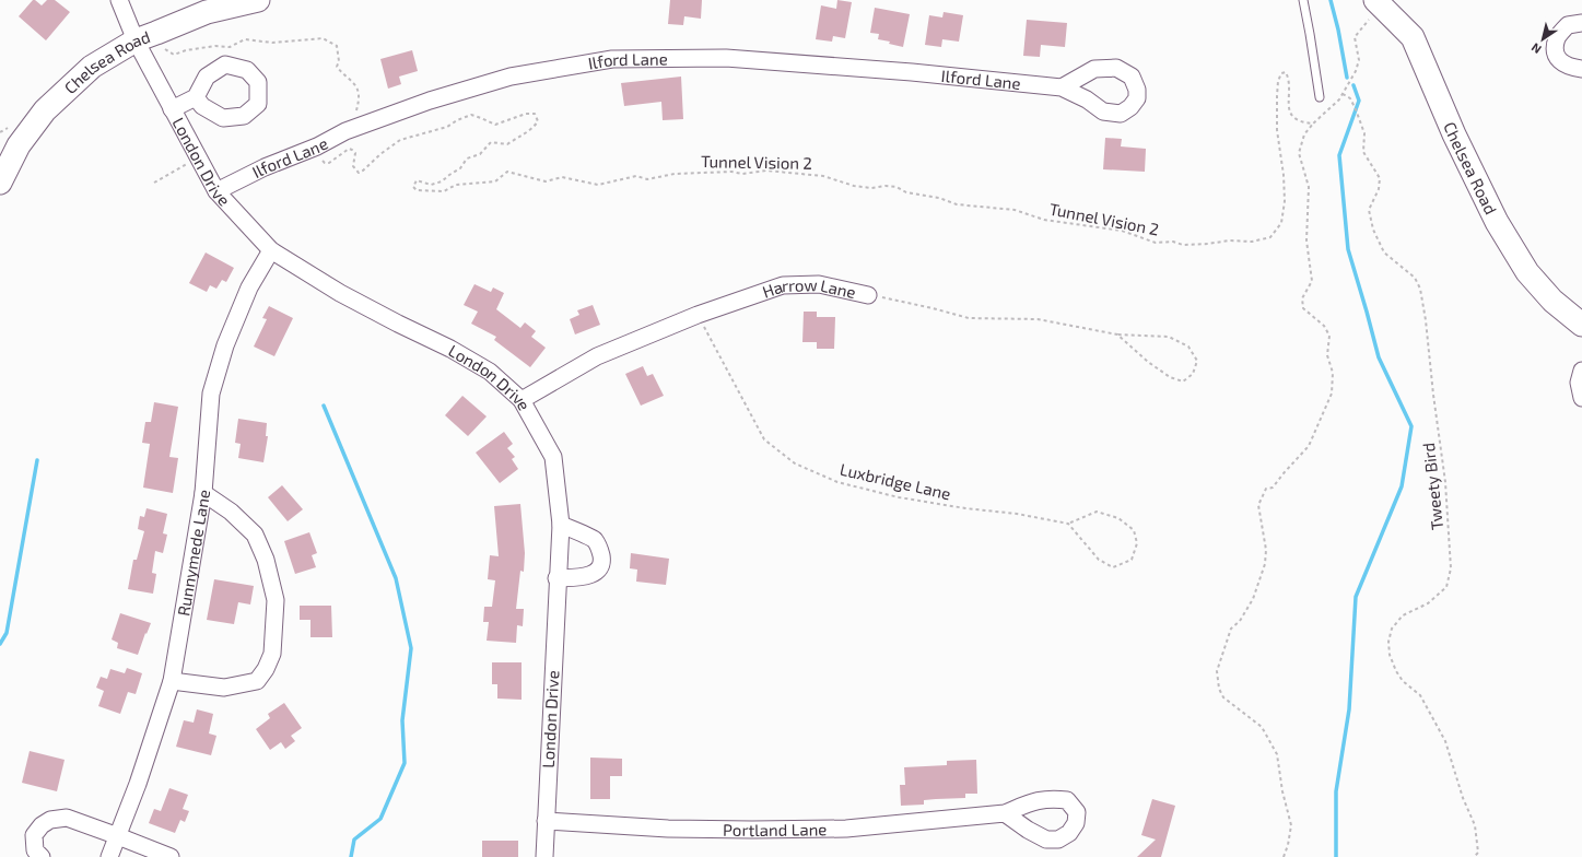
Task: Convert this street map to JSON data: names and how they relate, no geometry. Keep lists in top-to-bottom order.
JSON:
{
  "streets": {
    "street": [
      "Ilford Lane",
      "Chelsea Road",
      "London Drive",
      "Harrow Lane",
      "Runnymede Lane",
      "Portland Lane"
    ],
    "path": ["Tunnel Vision 2", "Luxbridge Lane", "Tweety Bird"]
  },
  "crossings": [
    ["Ilford Lane", "London Drive"],
    ["Chelsea Road", "London Drive"],
    ["London Drive", "Harrow Lane"],
    ["London Drive", "Runnymede Lane"],
    ["London Drive", "Portland Lane"],
    ["Harrow Lane", "Luxbridge Lane"]
  ],
  "north": "bottom left"
}
